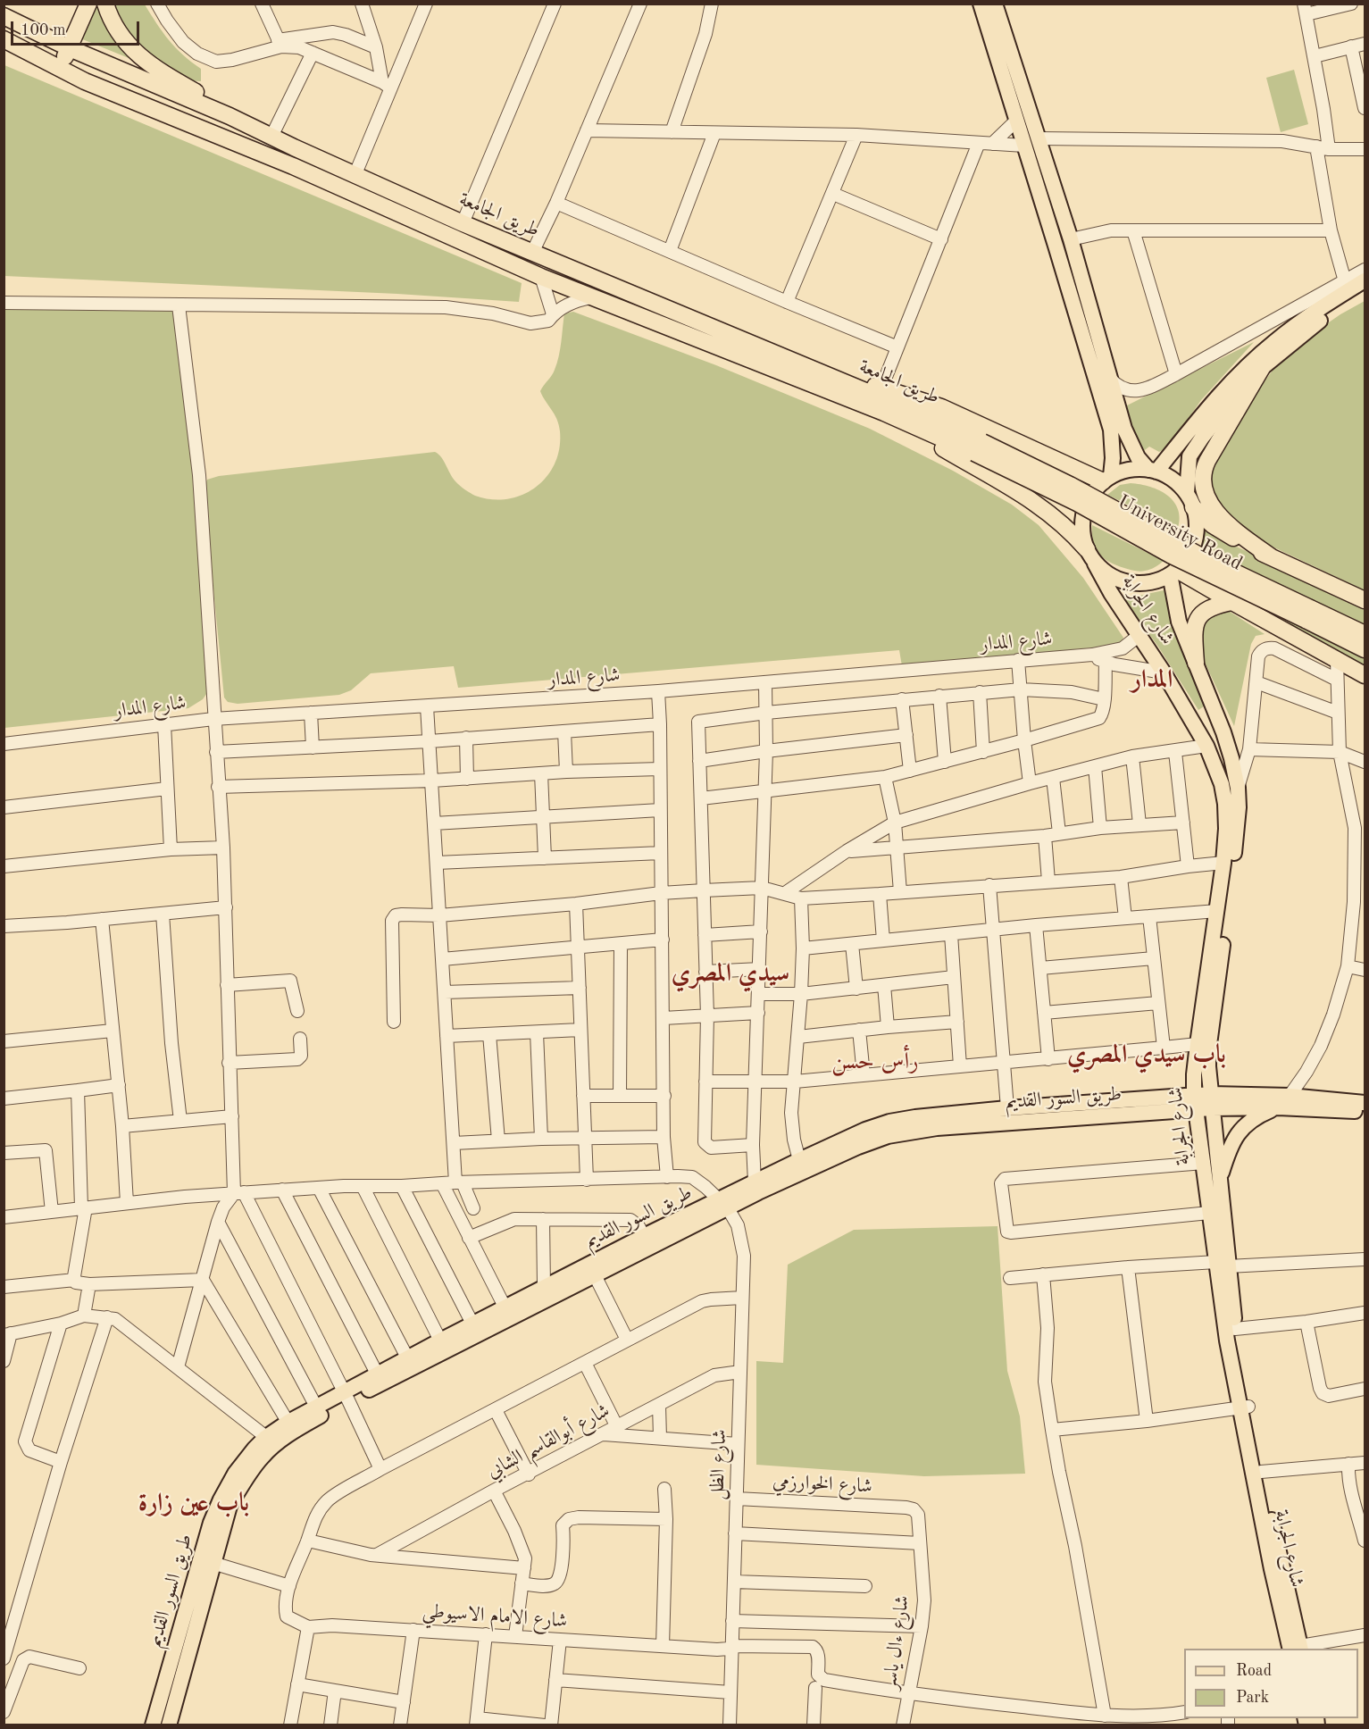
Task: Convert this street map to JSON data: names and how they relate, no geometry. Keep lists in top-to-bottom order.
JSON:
{
  "streets": {
    "highway": ["طريق الجامعة", "University Road"],
    "main road": ["شارع الجرابة", "طريق السور القديم"],
    "street": [
      "شارع المدار",
      "شارع أبوالقاسم الشابي",
      "شارع الظل",
      "شارع الخوارزمي",
      "شارع الامام الاسيوطي",
      "شارع ءال ياسر"
    ]
  },
  "crossings": [
    ["طريق الجامعة", "University Road"],
    ["شارع الجرابة", "شارع المدار"],
    ["شارع الجرابة", "طريق السور القديم"],
    ["طريق السور القديم", "شارع الظل"],
    ["شارع أبوالقاسم الشابي", "شارع الظل"],
    ["شارع الظل", "شارع الخوارزمي"],
    ["شارع الظل", "شارع الامام الاسيوطي"],
    ["شارع الخوارزمي", "شارع ءال ياسر"],
    ["شارع الامام الاسيوطي", "شارع ءال ياسر"]
  ],
  "districts": [
    "المدار",
    "سيدي المصري",
    "باب سيدي المصري",
    "رأس حسن",
    "باب عين زارة"
  ],
  "legend": ["Road", "Park"],
  "scale_bar": "100 m"
}
